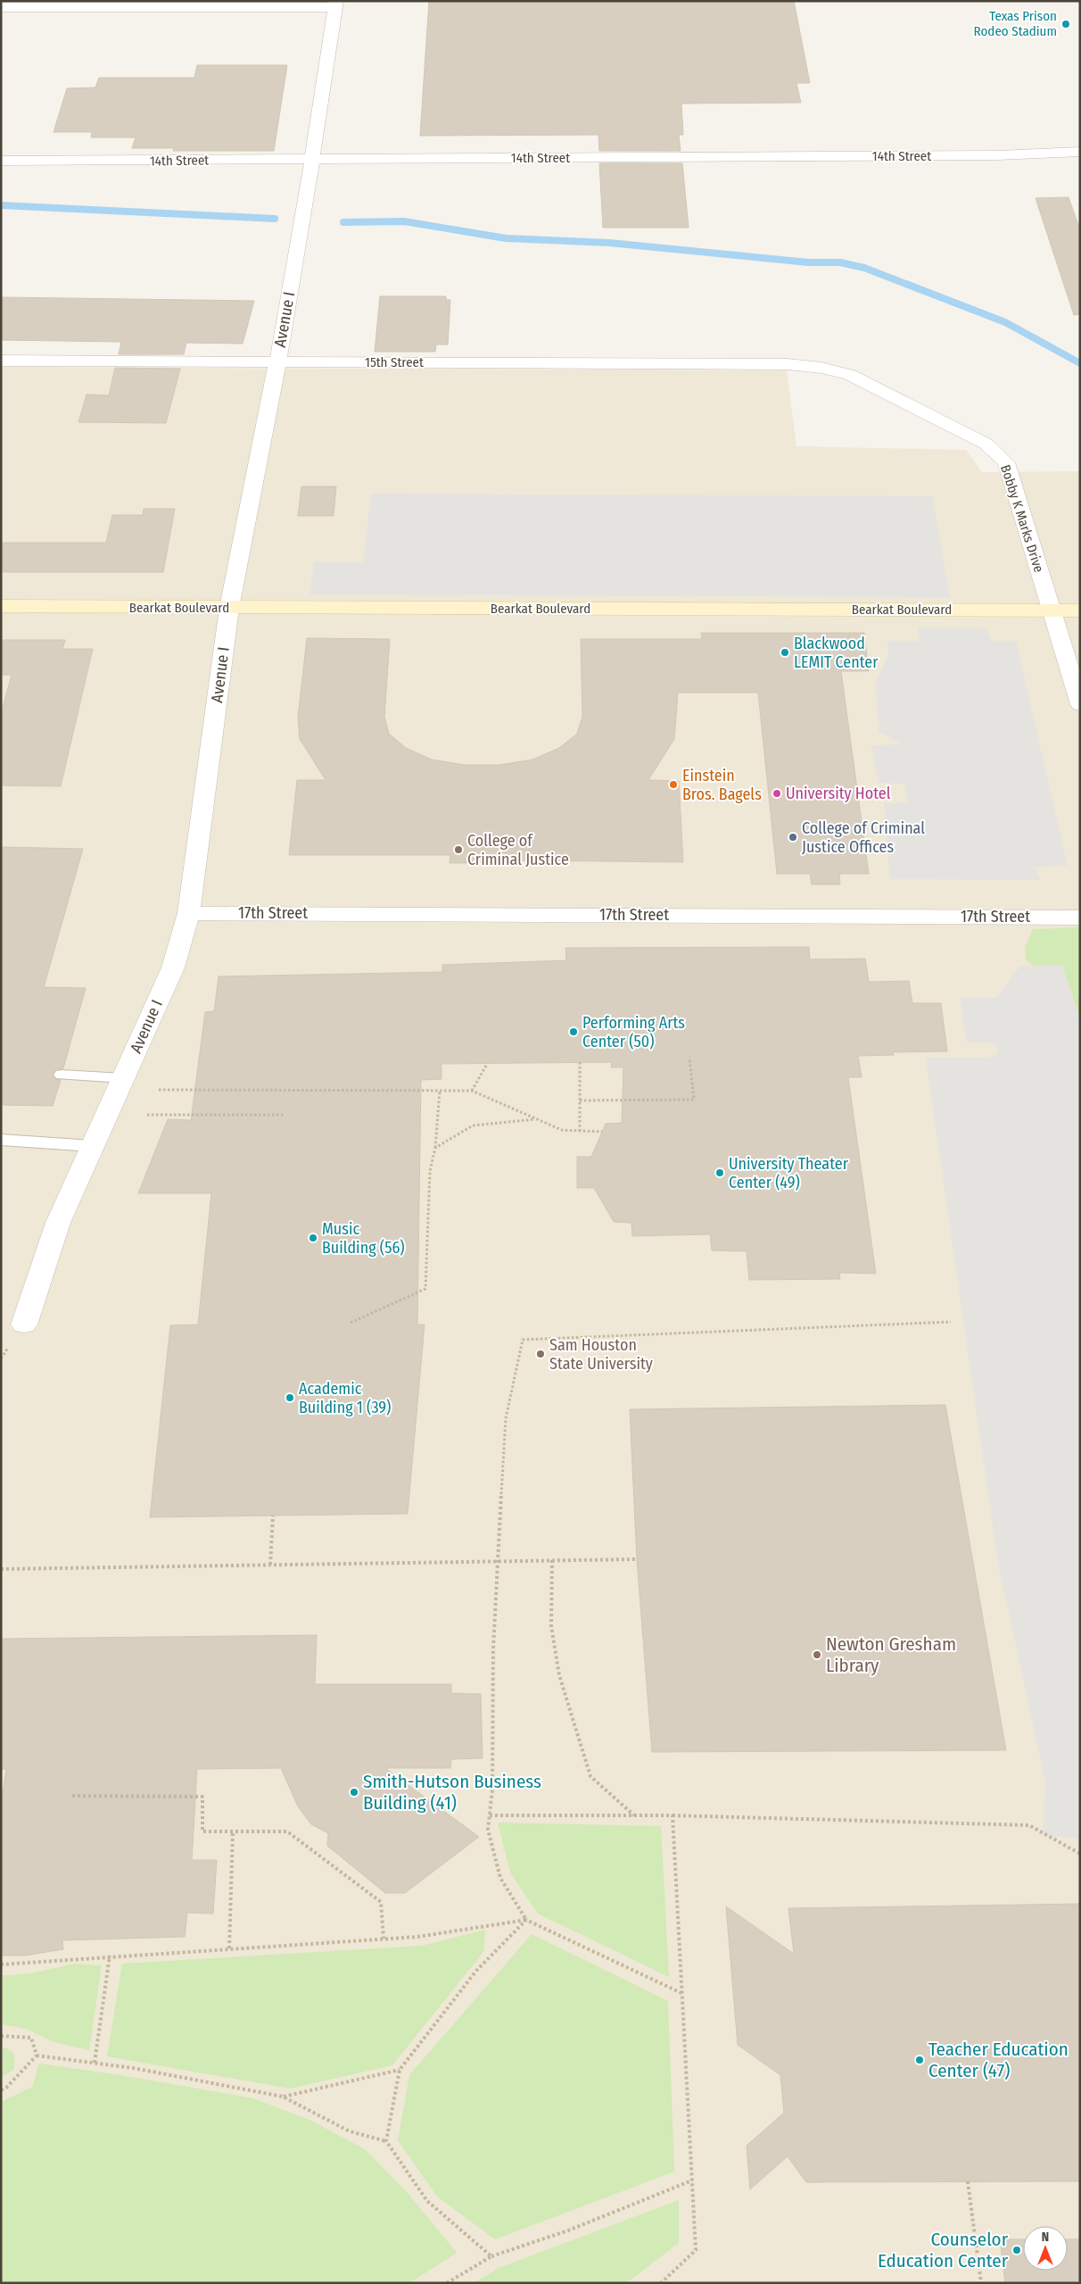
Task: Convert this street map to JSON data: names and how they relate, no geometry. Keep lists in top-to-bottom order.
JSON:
{
  "streets": {
    "street": [
      "14th Street",
      "Avenue I",
      "15th Street",
      "Bobby K Marks Drive",
      "Bearkat Boulevard",
      "17th Street"
    ]
  },
  "crossings": [
    ["14th Street", "Avenue I"],
    ["Avenue I", "15th Street"],
    ["Avenue I", "Bearkat Boulevard"],
    ["Avenue I", "17th Street"],
    ["15th Street", "Bobby K Marks Drive"],
    ["Bobby K Marks Drive", "Bearkat Boulevard"]
  ],
  "places": [
    "Texas Prison Rodeo Stadium",
    "Blackwood LEMIT Center",
    "Einstein Bros. Bagels",
    "University Hotel",
    "College of Criminal Justice Offices",
    "College of Criminal Justice",
    "Performing Arts Center (50)",
    "University Theater Center (49)",
    "Music Building (56)",
    "Sam Houston State University",
    "Academic Building 1 (39)",
    "Newton Gresham Library",
    "Smith-Hutson Business Building (41)",
    "Teacher Education Center (47)",
    "Counselor Education Center"
  ],
  "north": "top"
}
